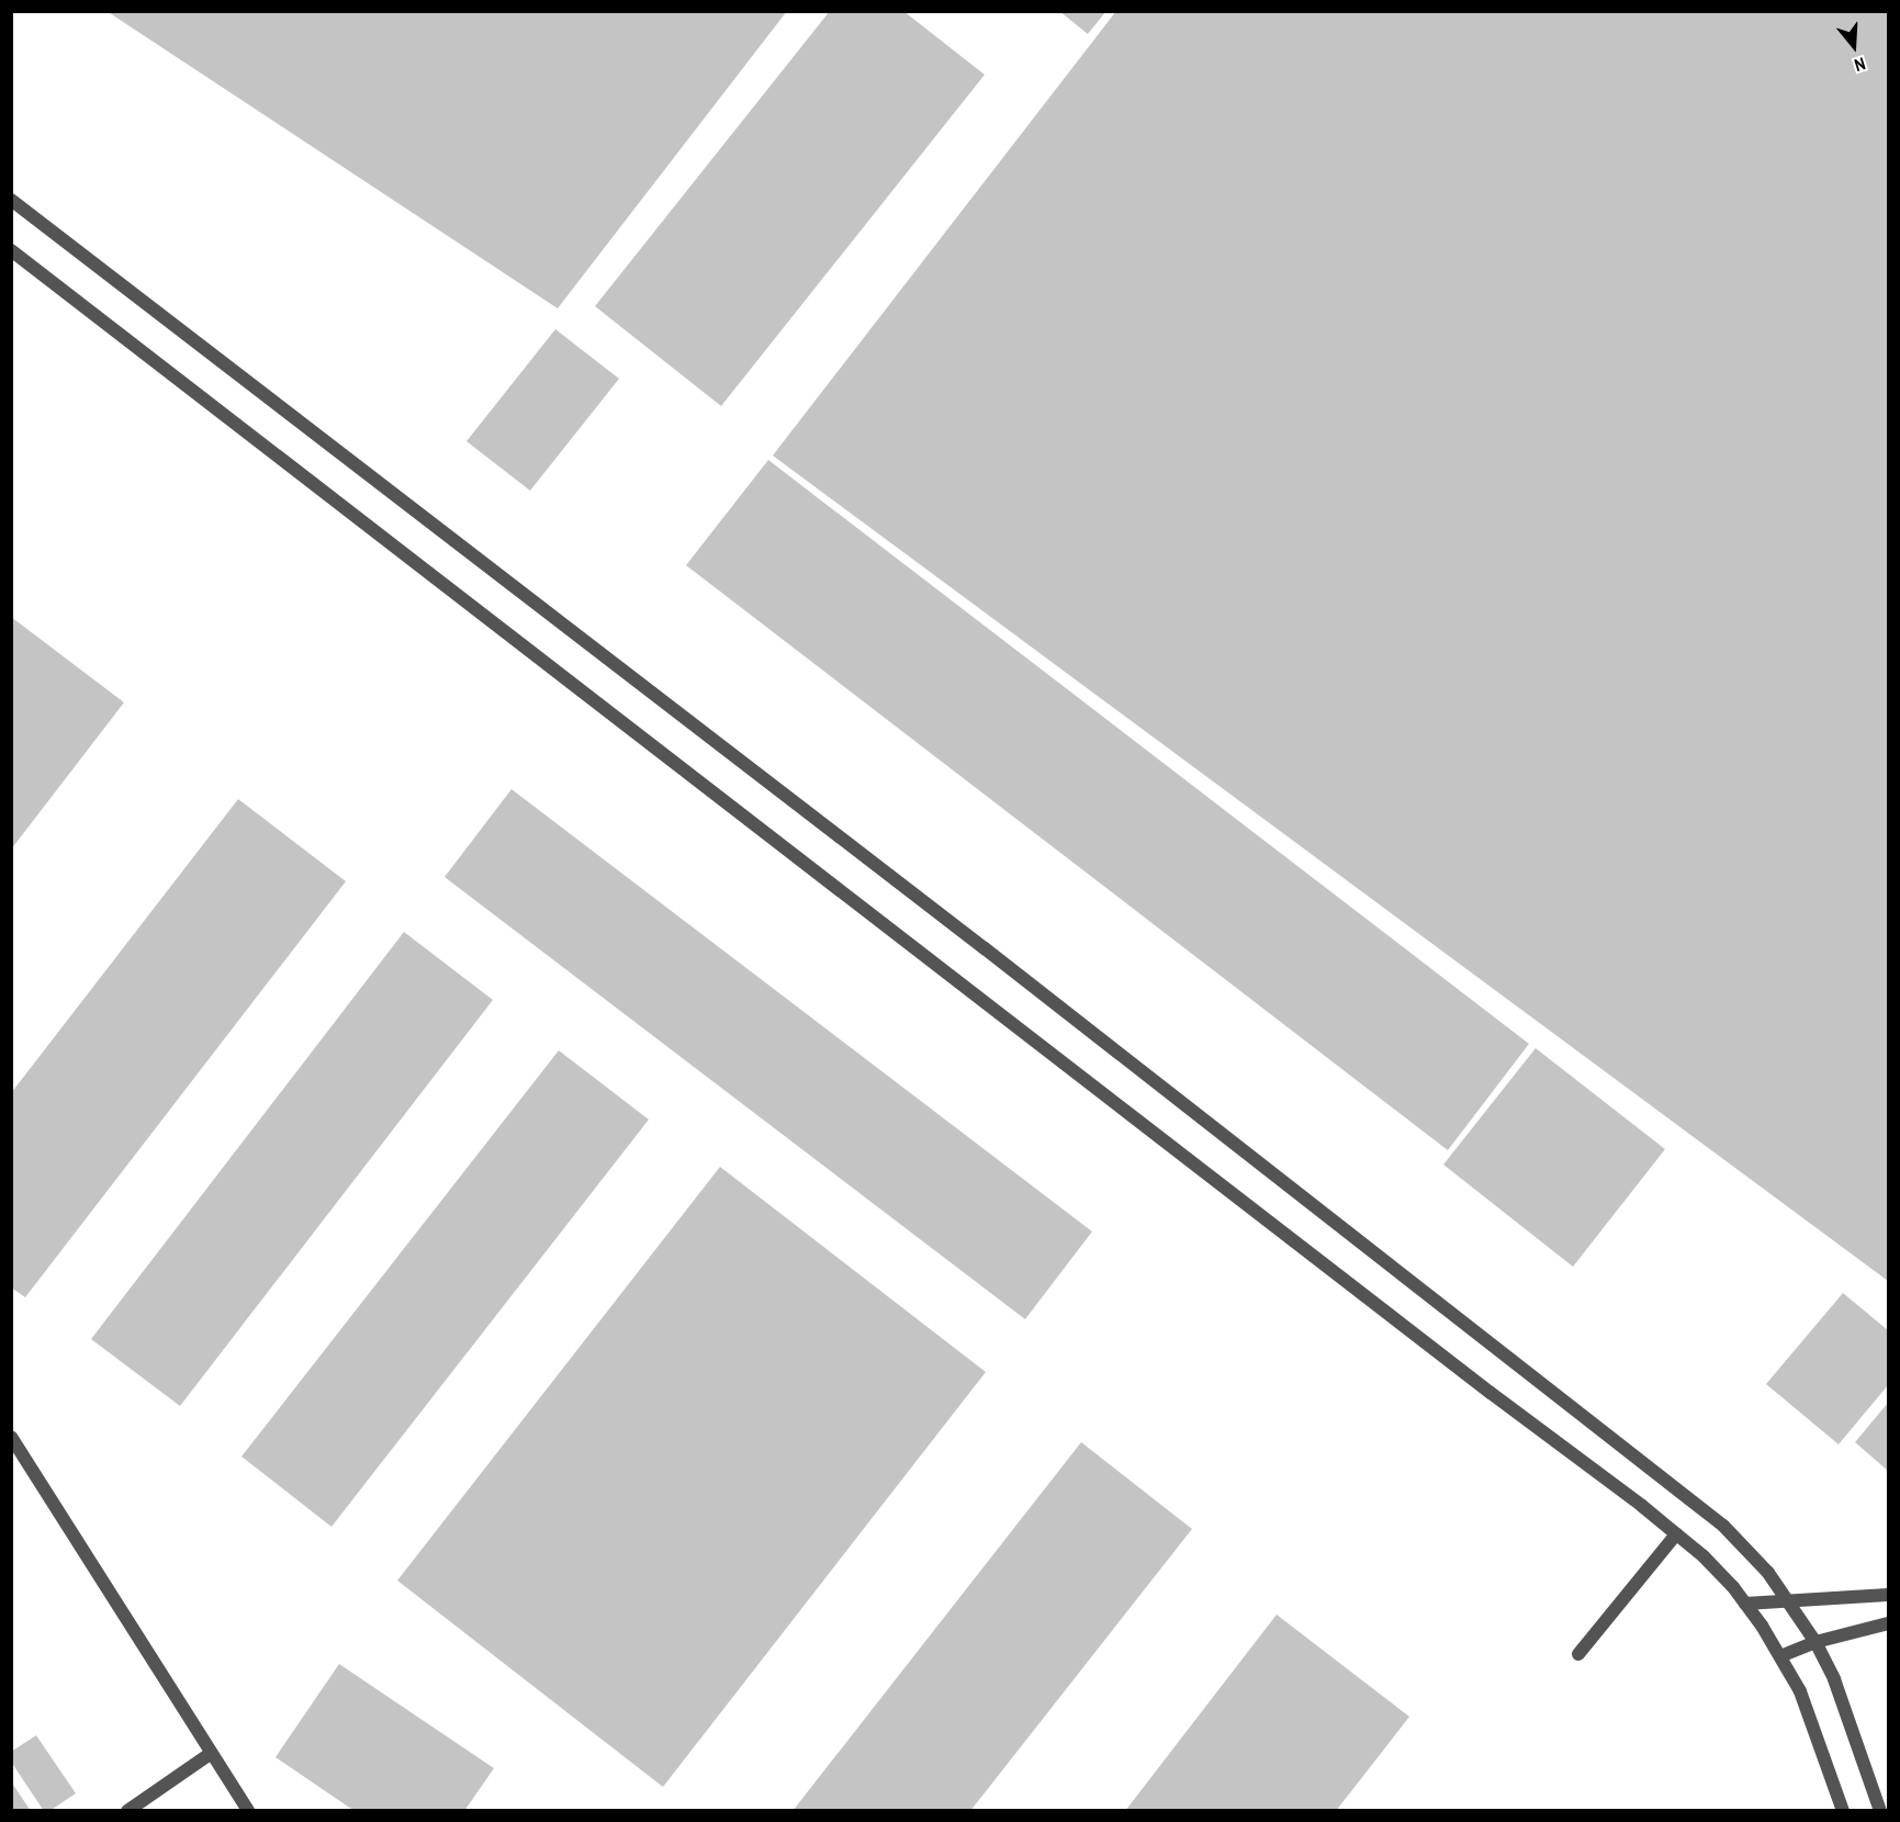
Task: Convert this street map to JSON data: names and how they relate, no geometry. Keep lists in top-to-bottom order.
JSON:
{
  "north": "bottom"
}
